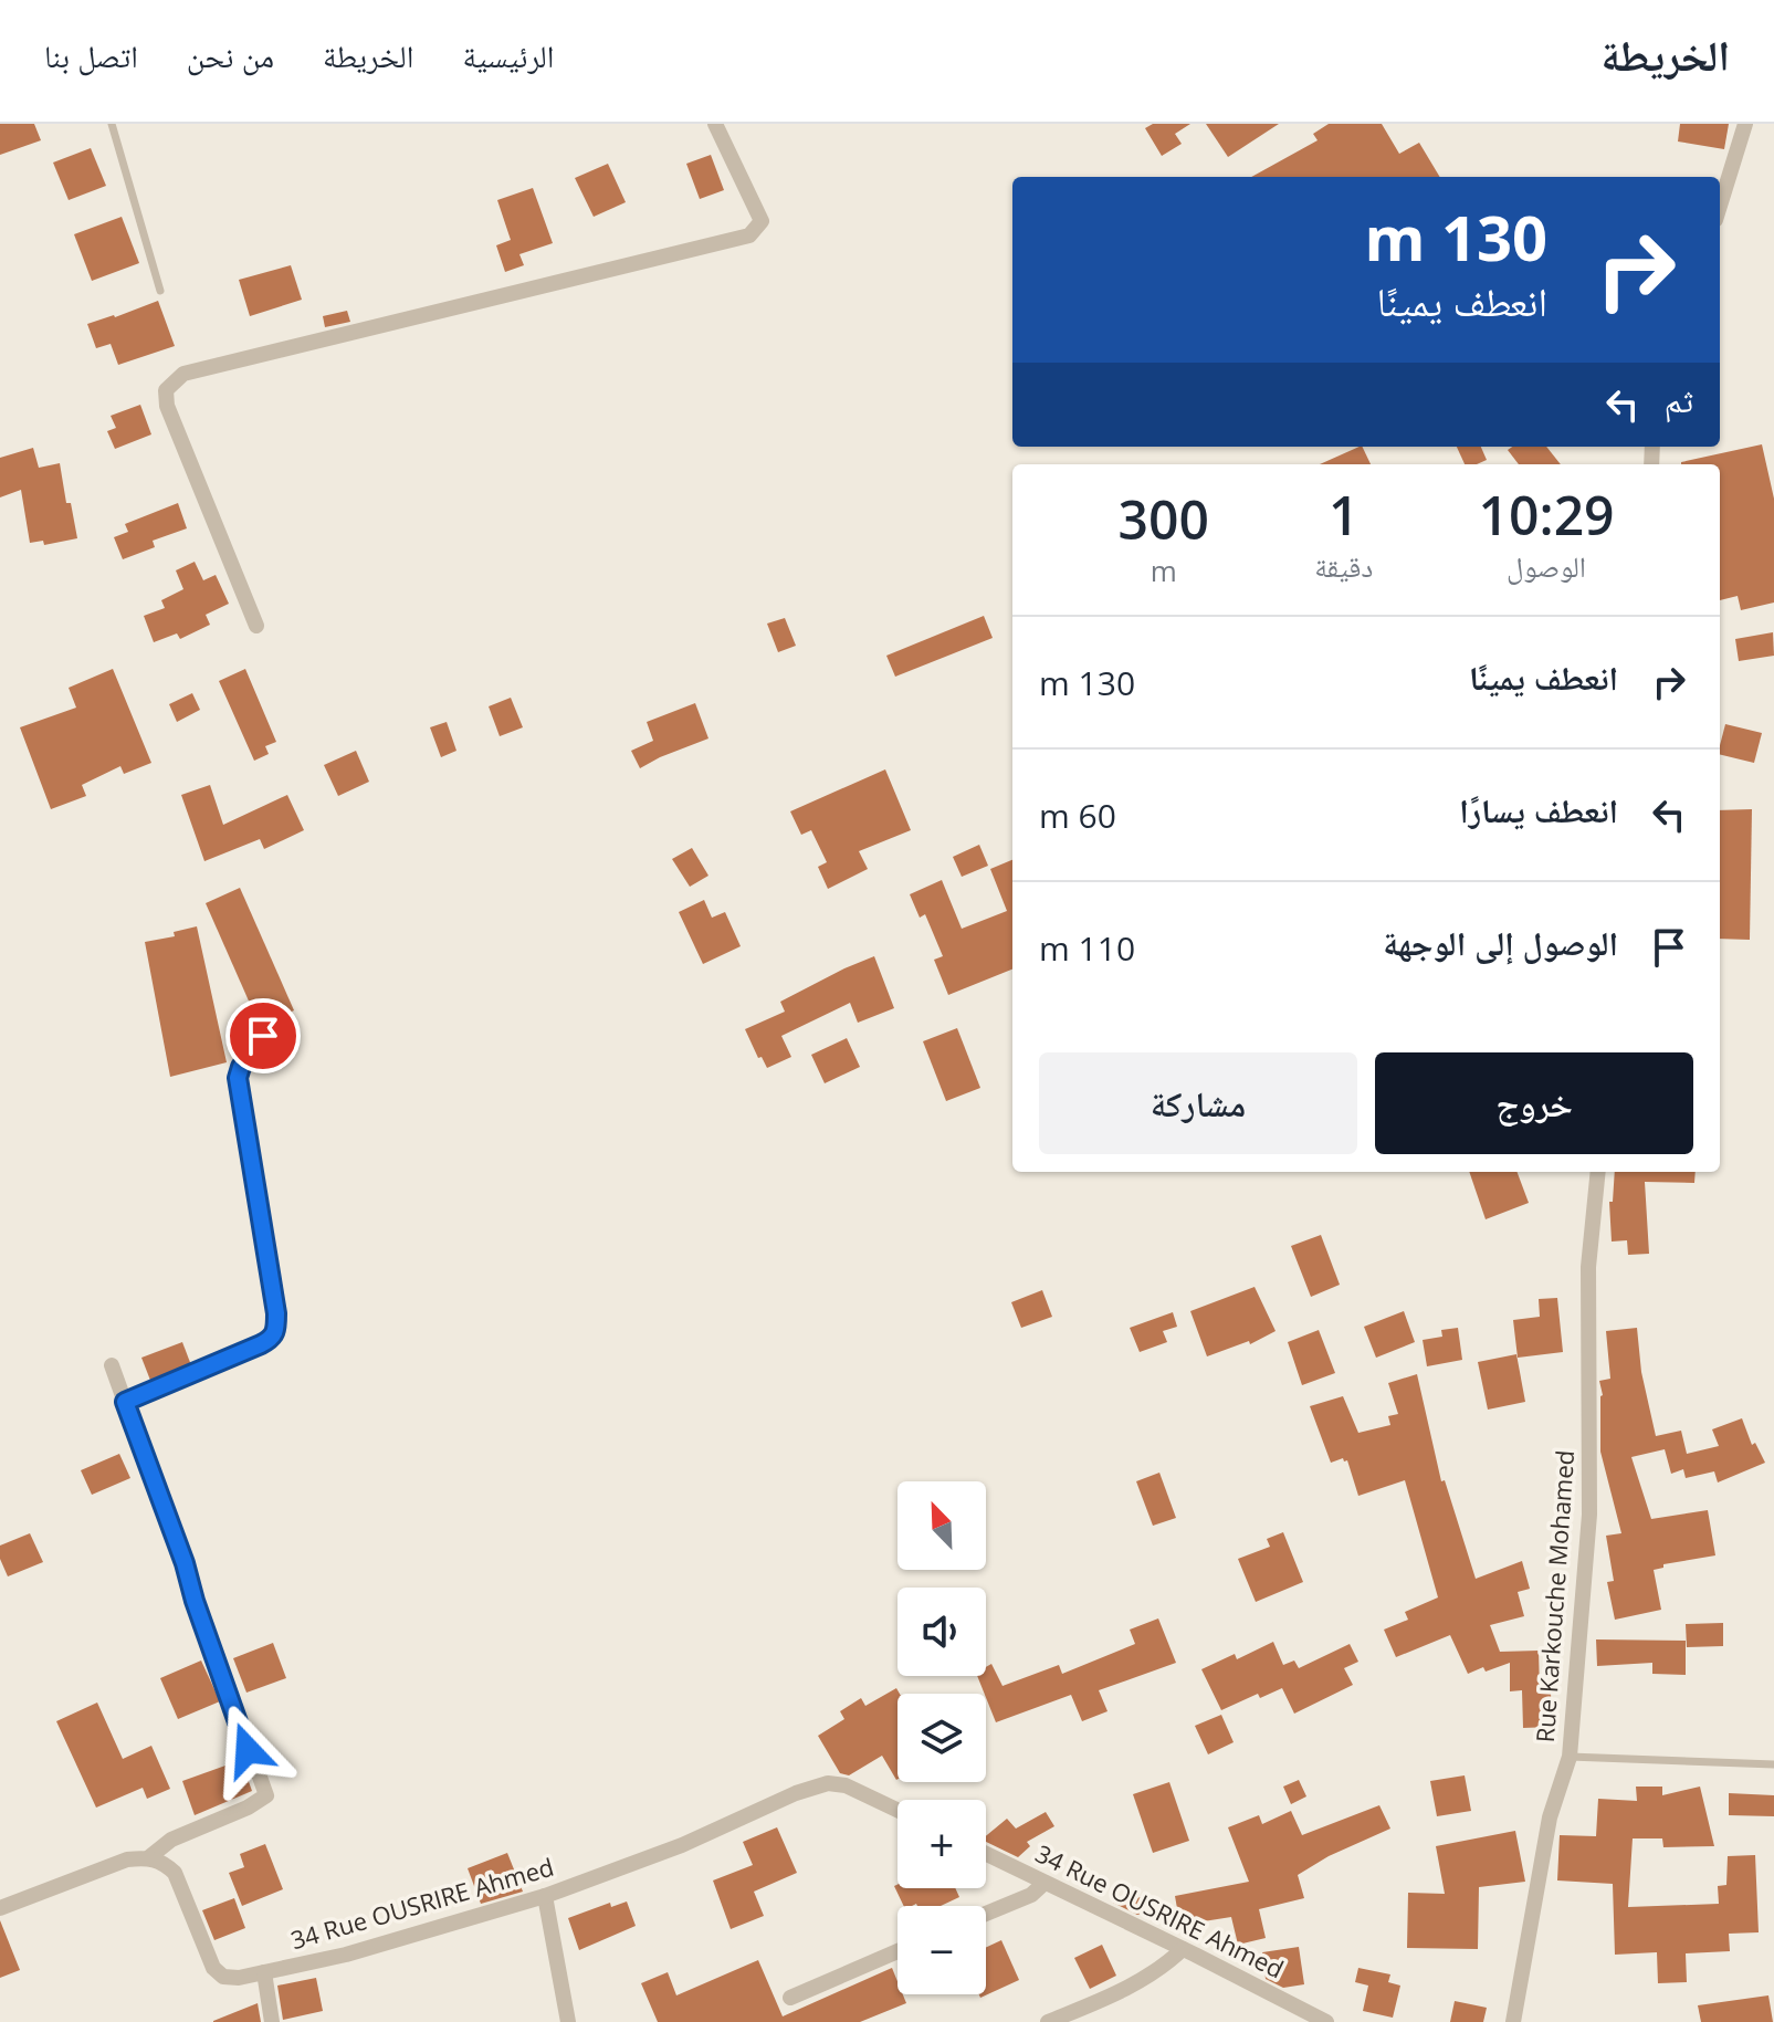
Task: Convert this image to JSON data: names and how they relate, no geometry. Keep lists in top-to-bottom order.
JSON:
{
  "streets": {
    "street": ["Rue Karkouche Mohamed", "34 Rue OUSRIRE Ahmed"]
  },
  "north": "top left",
  "page": {
    "header": "الخريطة",
    "nav": [
      "الرئيسية",
      "الخريطة",
      "من نحن",
      "اتصل بنا"
    ],
    "turn": ["130 m", "انعطف يمينًا"],
    "then": "ثم",
    "eta": [
      "10:29",
      "الوصول",
      "1",
      "دقيقة",
      "300",
      "m"
    ],
    "list": [
      {
        "name": "انعطف يمينًا",
        "value": "130 m"
      },
      {
        "name": "انعطف يسارًا",
        "value": "60 m"
      },
      {
        "name": "الوصول إلى الوجهة",
        "value": "110 m"
      }
    ],
    "buttons": ["خروج", "مشاركة"],
    "map_buttons": ["+", "−"]
  }
}
